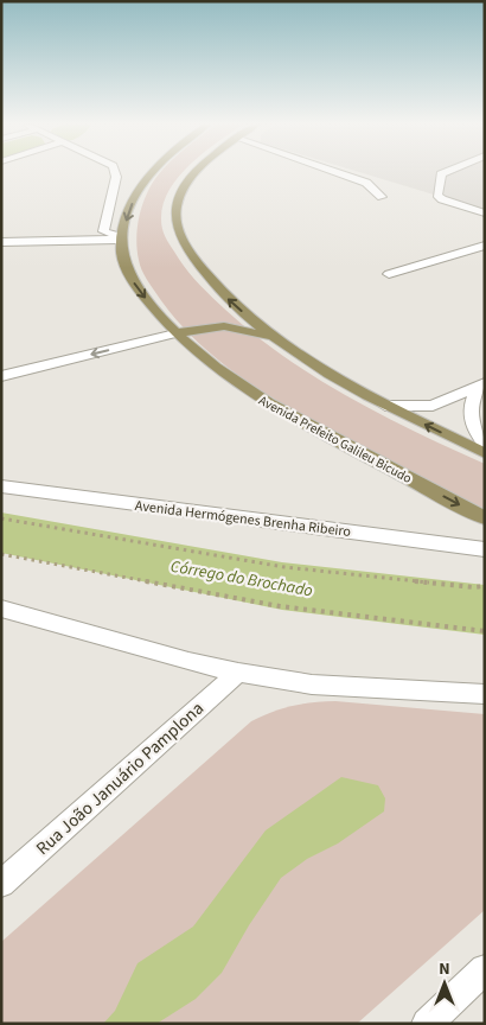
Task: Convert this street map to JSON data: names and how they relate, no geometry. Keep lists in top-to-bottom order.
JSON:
{
  "streets": {
    "main road": ["Avenida Prefeito Galileu Bicudo"],
    "street": ["Avenida Hermógenes Brenha Ribeiro", "Rua João Januário Pamplona"]
  },
  "water": ["Córrego do Brochado"],
  "north": "top"
}
